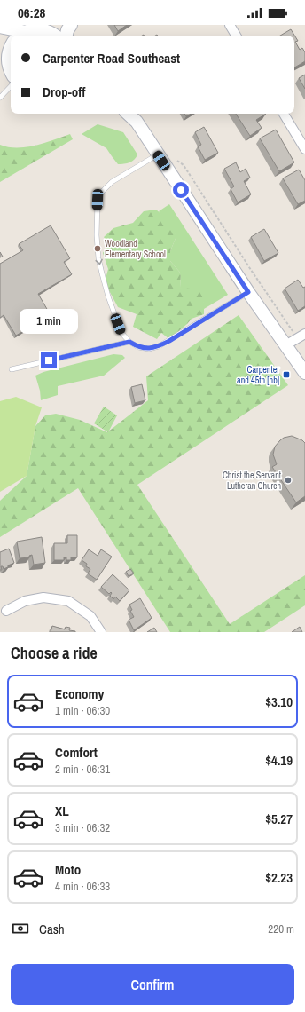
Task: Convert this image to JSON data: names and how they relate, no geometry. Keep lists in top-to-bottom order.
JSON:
{
  "places": {
    "other": ["Woodland Elementary School", "Christ the Servant Lutheran Church"],
    "transit": ["Carpenter and 45th [nb]"]
  },
  "page": {
    "status": "06:28",
    "banner": ["Carpenter Road Southeast", "Drop-off"],
    "bubble": "1 min",
    "heading": "Choose a ride",
    "list": [
      {
        "name": "Economy",
        "note": "1 min · 06:30",
        "value": "$3.10"
      },
      {
        "name": "Comfort",
        "note": "2 min · 06:31",
        "value": "$4.19"
      },
      {
        "name": "XL",
        "note": "3 min · 06:32",
        "value": "$5.27"
      },
      {
        "name": "Moto",
        "note": "4 min · 06:33",
        "value": "$2.23"
      }
    ],
    "pay": ["Cash", "220 m"],
    "buttons": "Confirm"
  }
}
